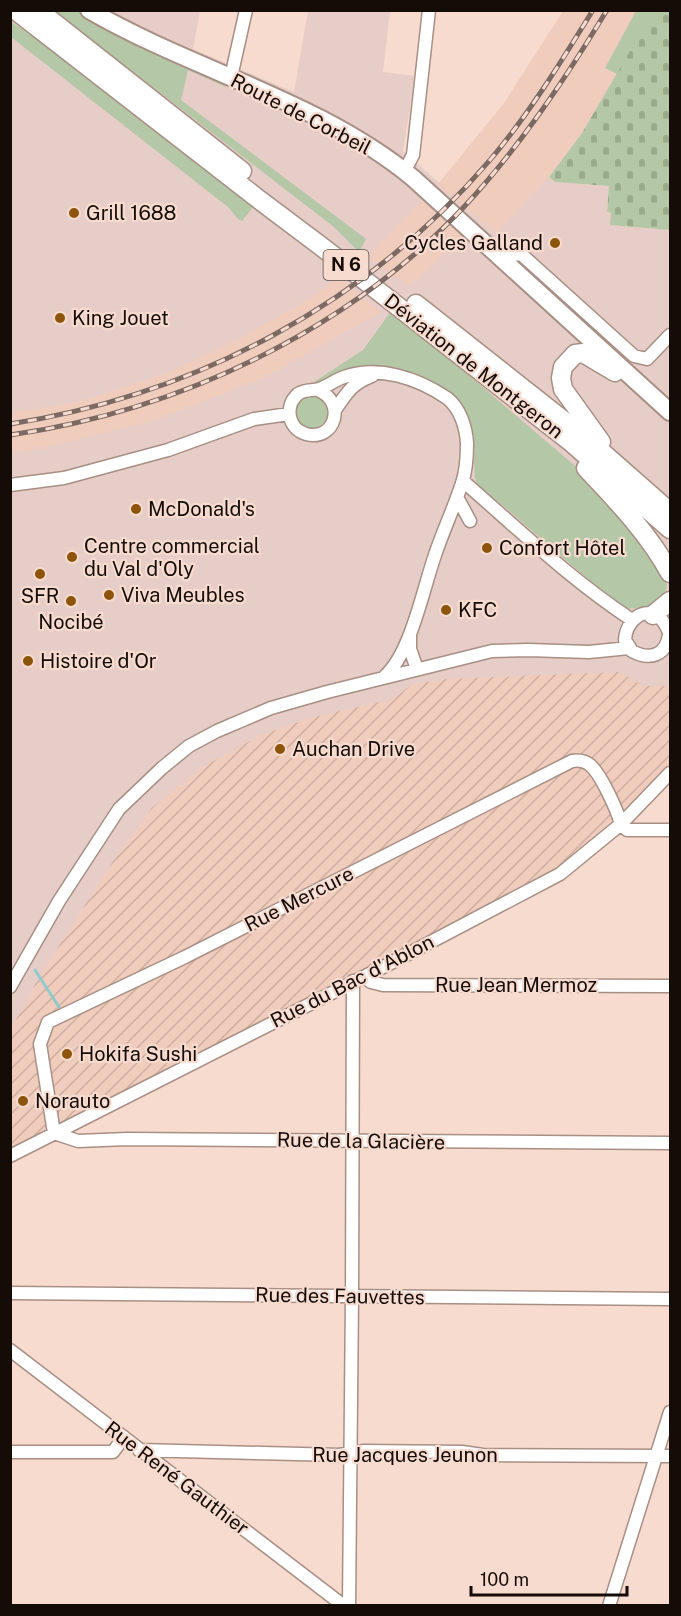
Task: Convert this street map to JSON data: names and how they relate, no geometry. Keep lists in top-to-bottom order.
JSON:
{
  "streets": {
    "main road": ["Route de Corbeil", "N 6", "Déviation de Montgeron"],
    "street": [
      "Rue Mercure",
      "Rue du Bac d'Ablon",
      "Rue Jean Mermoz",
      "Rue de la Glacière",
      "Rue des Fauvettes",
      "Rue Jacques Jeunon",
      "Rue René Gauthier"
    ]
  },
  "crossings": [
    ["Rue Mercure", "Rue du Bac d'Ablon"],
    ["Rue Mercure", "Rue de la Glacière"],
    ["Rue du Bac d'Ablon", "Rue Jean Mermoz"],
    ["Rue du Bac d'Ablon", "Rue de la Glacière"],
    ["Rue Jacques Jeunon", "Rue René Gauthier"]
  ],
  "places": [
    "Grill 1688",
    "Cycles Galland",
    "King Jouet",
    "McDonald's",
    "Confort Hôtel",
    "Centre commercial du Val d'Oly",
    "SFR",
    "Viva Meubles",
    "Nocibé",
    "KFC",
    "Histoire d'Or",
    "Auchan Drive",
    "Hokifa Sushi",
    "Norauto"
  ],
  "scale_bar": "100 m"
}
